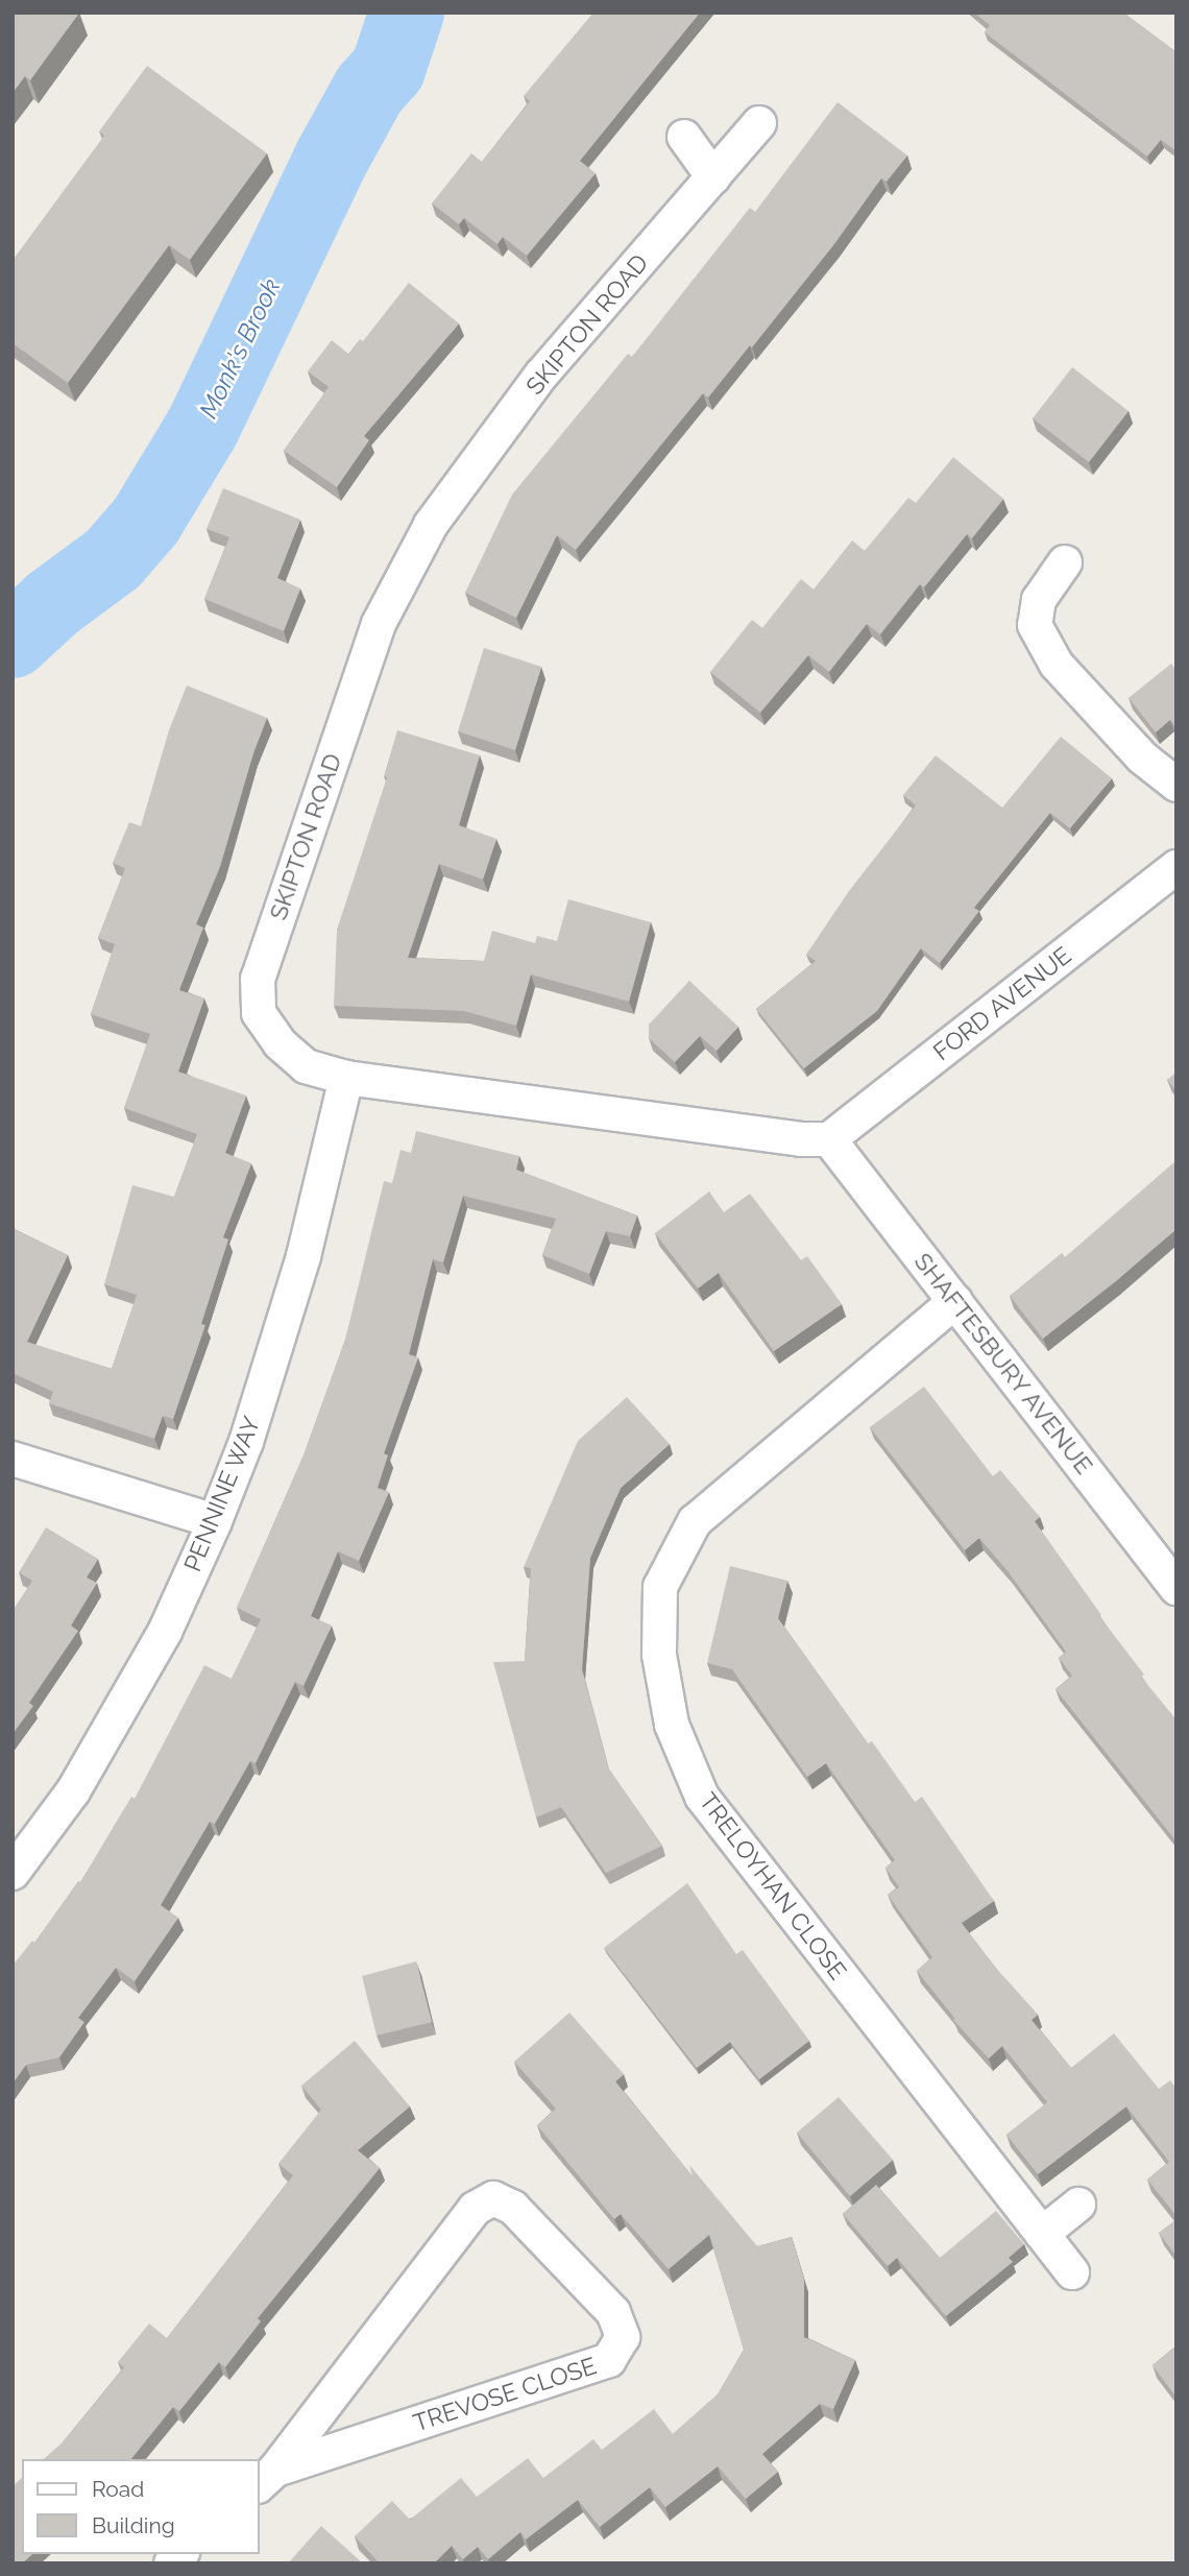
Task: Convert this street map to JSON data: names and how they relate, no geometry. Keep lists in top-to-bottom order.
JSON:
{
  "streets": {
    "street": [
      "SKIPTON ROAD",
      "FORD AVENUE",
      "SHAFTESBURY AVENUE",
      "PENNINE WAY",
      "TRELOYHAN CLOSE",
      "TREVOSE CLOSE"
    ]
  },
  "crossings": [
    ["SKIPTON ROAD", "FORD AVENUE"],
    ["SKIPTON ROAD", "SHAFTESBURY AVENUE"],
    ["SKIPTON ROAD", "PENNINE WAY"],
    ["FORD AVENUE", "SHAFTESBURY AVENUE"],
    ["SHAFTESBURY AVENUE", "TRELOYHAN CLOSE"]
  ],
  "water": ["Monk's Brook"],
  "legend": ["Road", "Building"]
}
